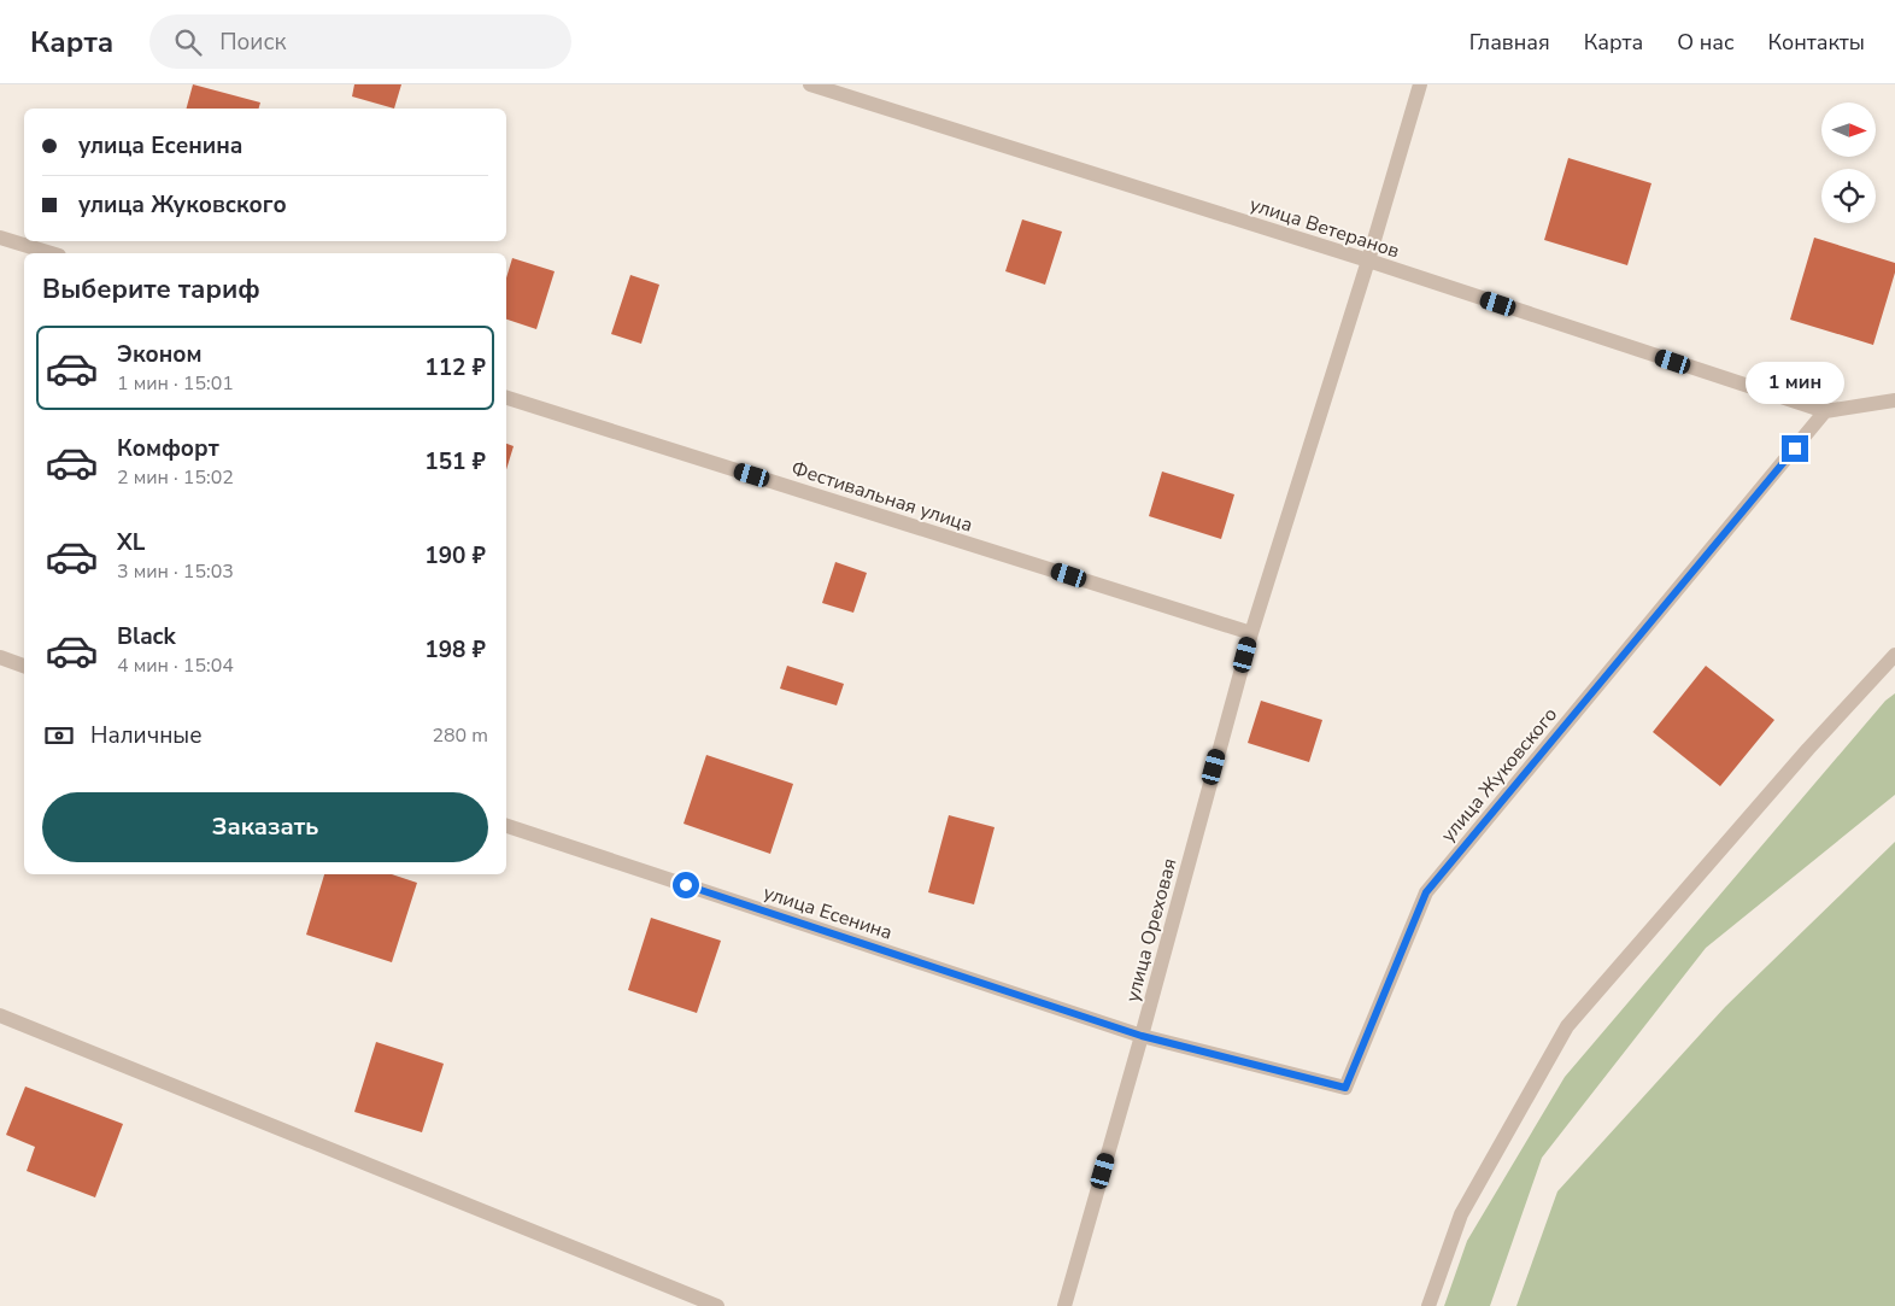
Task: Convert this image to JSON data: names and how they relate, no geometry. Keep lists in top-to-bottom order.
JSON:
{
  "streets": {
    "street": [
      "улица Ветеранов",
      "Фестивальная улица",
      "улица Жуковского",
      "улица Есенина",
      "улица Ореховая"
    ]
  },
  "crossings": [
    ["улица Ветеранов", "улица Жуковского"],
    ["улица Ветеранов", "улица Ореховая"],
    ["Фестивальная улица", "улица Ореховая"],
    ["улица Жуковского", "улица Есенина"],
    ["улица Жуковского", "улица Ореховая"],
    ["улица Есенина", "улица Ореховая"]
  ],
  "north": "right",
  "page": {
    "header": "Карта",
    "search": "Поиск",
    "nav": [
      "Главная",
      "Карта",
      "О нас",
      "Контакты"
    ],
    "banner": ["улица Есенина", "улица Жуковского"],
    "heading": "Выберите тариф",
    "list": [
      {
        "name": "Эконом",
        "note": "1 мин · 15:01",
        "value": "112 ₽"
      },
      {
        "name": "Комфорт",
        "note": "2 мин · 15:02",
        "value": "151 ₽"
      },
      {
        "name": "XL",
        "note": "3 мин · 15:03",
        "value": "190 ₽"
      },
      {
        "name": "Black",
        "note": "4 мин · 15:04",
        "value": "198 ₽"
      }
    ],
    "bubble": "1 мин",
    "pay": ["Наличные", "280 m"],
    "buttons": "Заказать"
  }
}
